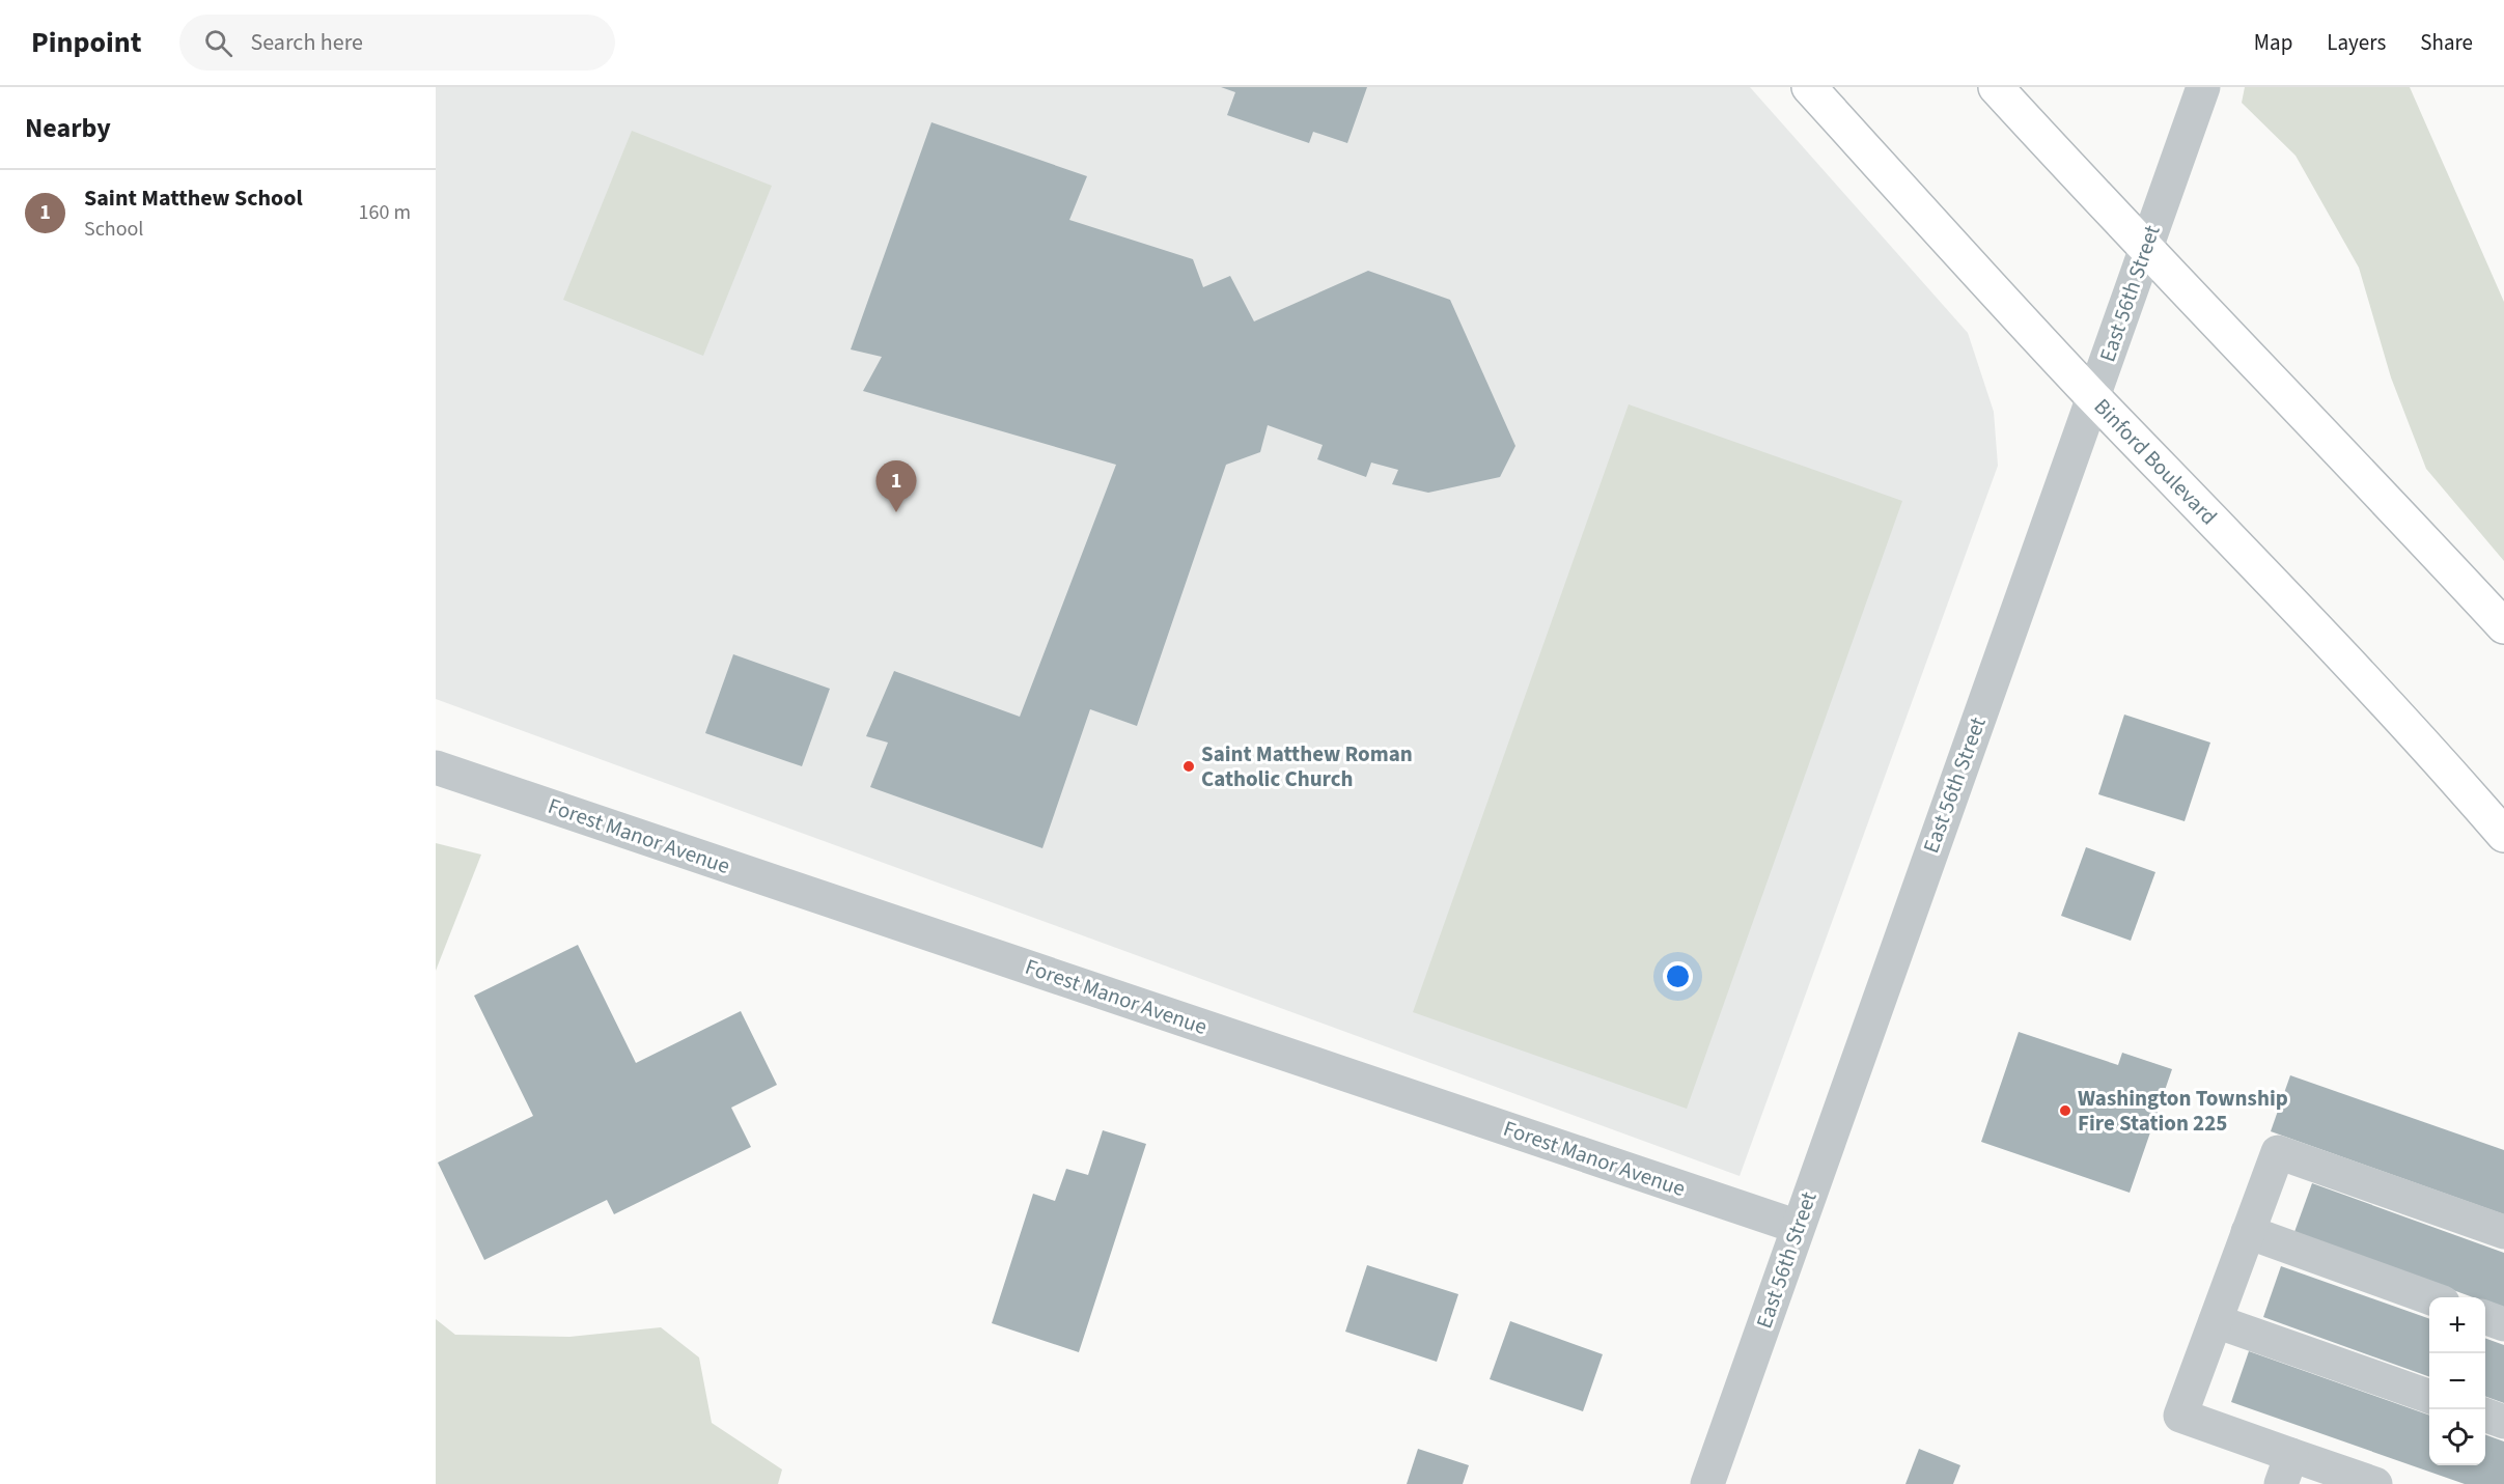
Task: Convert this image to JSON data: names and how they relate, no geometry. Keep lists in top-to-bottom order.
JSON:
{
  "streets": {
    "main road": ["Binford Boulevard"],
    "street": ["East 56th Street", "Forest Manor Avenue"]
  },
  "crossings": [
    ["East 56th Street", "Binford Boulevard"],
    ["East 56th Street", "Forest Manor Avenue"]
  ],
  "places": ["Saint Matthew Roman Catholic Church", "Washington Township Fire Station 225"],
  "page": {
    "header": "Pinpoint",
    "search": "Search here",
    "nav": ["Map", "Layers", "Share"],
    "heading": "Nearby",
    "list": [
      {
        "mark": "1",
        "name": "Saint Matthew School",
        "note": "School",
        "value": "160 m"
      }
    ],
    "pins": "1",
    "map_buttons": ["+", "−"]
  }
}
